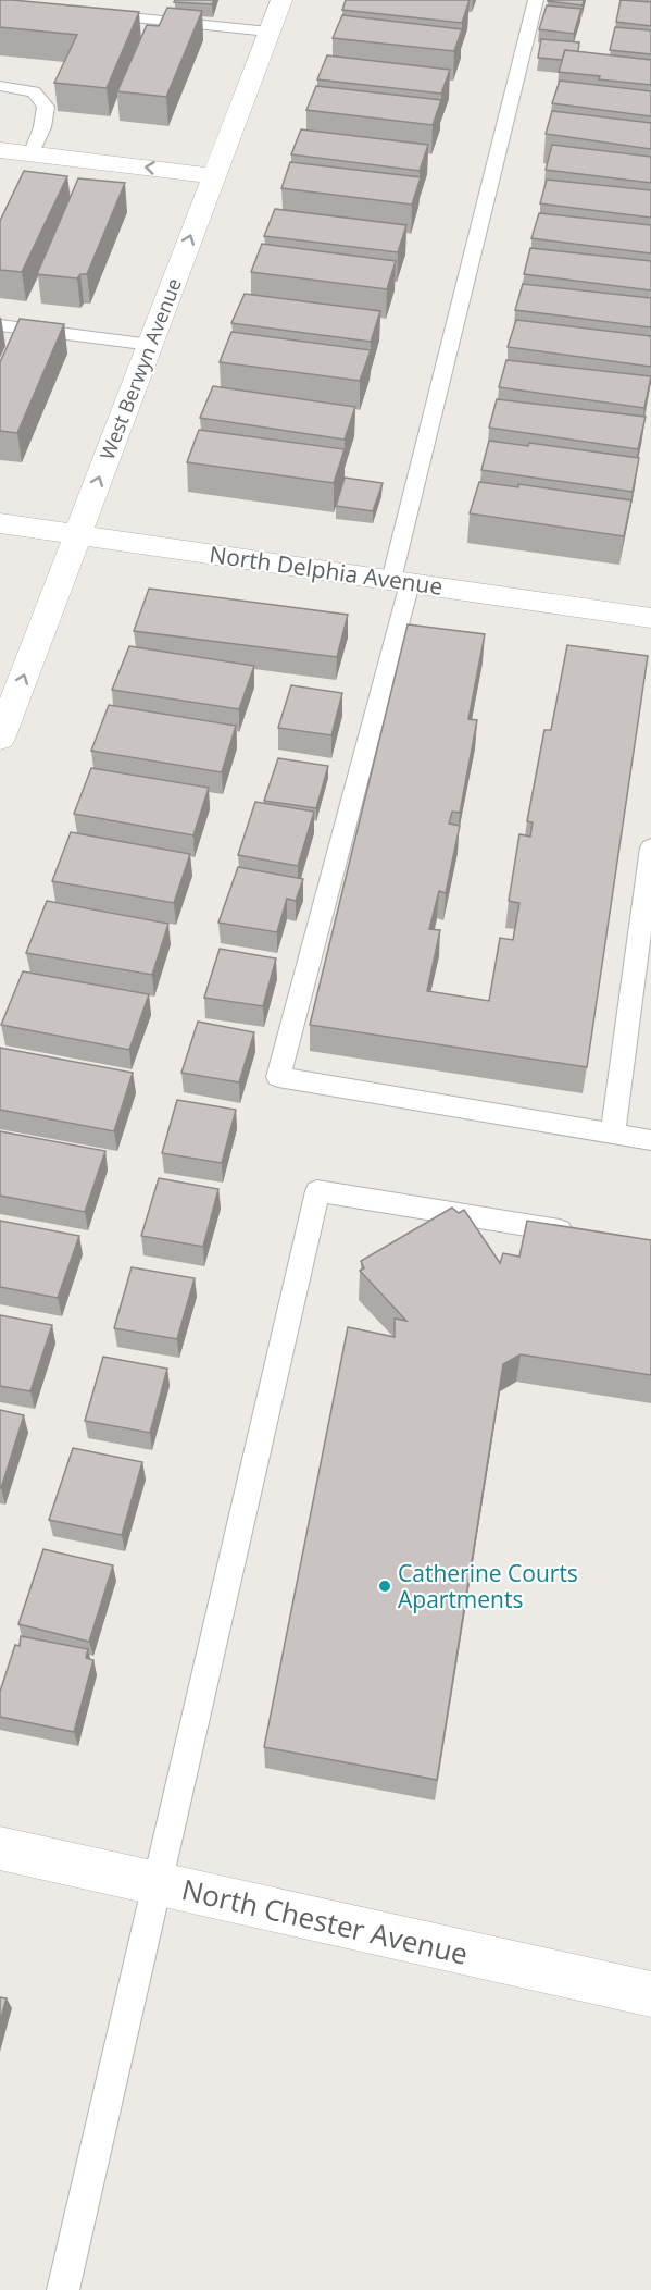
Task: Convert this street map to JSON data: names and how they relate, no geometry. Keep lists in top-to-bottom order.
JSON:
{
  "streets": {
    "street": ["West Berwyn Avenue", "North Delphia Avenue", "North Chester Avenue"]
  },
  "crossings": [
    ["West Berwyn Avenue", "North Delphia Avenue"]
  ],
  "one_way": ["West Berwyn Avenue"],
  "places": ["Catherine Courts Apartments"]
}
